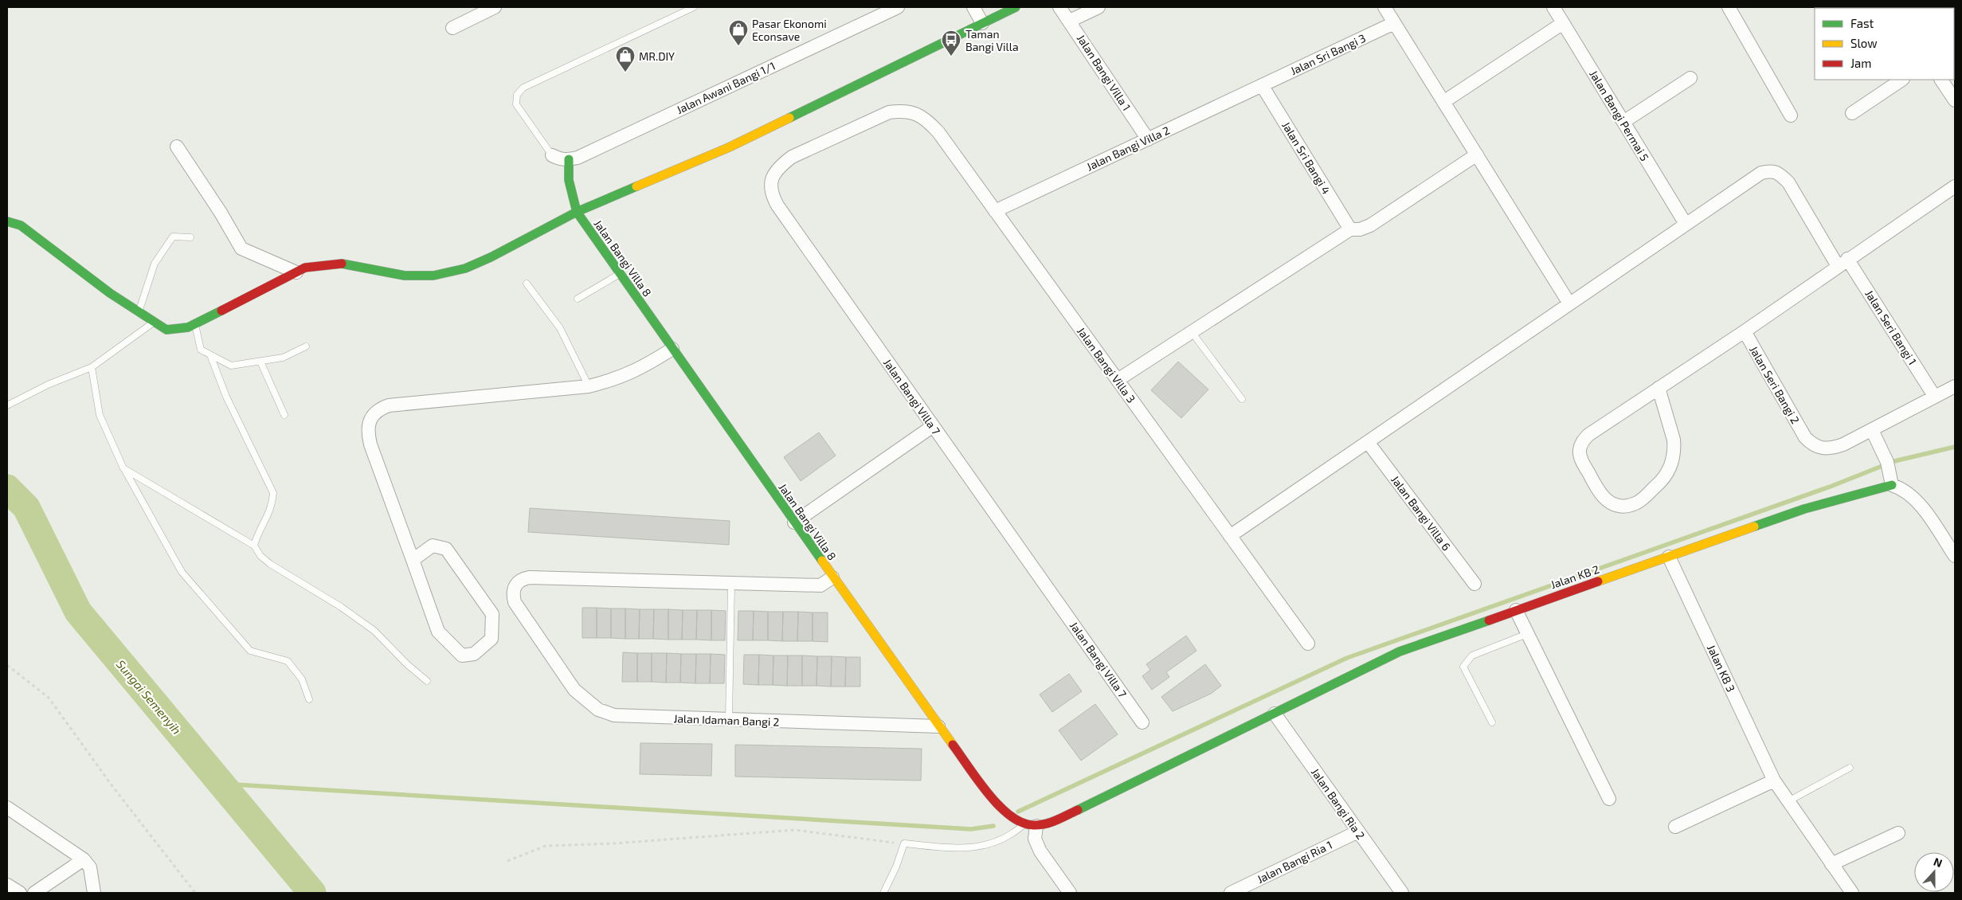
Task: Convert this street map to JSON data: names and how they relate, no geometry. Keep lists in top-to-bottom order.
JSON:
{
  "streets": {
    "street": [
      "Jalan Sri Bangi 3",
      "Jalan Bangi Villa 1",
      "Jalan Awani Bangi 1/1",
      "Jalan Bangi Permai 5",
      "Jalan Bangi Villa 2",
      "Jalan Sri Bangi 4",
      "Jalan Bangi Villa 8",
      "Jalan Seri Bangi 1",
      "Jalan Bangi Villa 3",
      "Jalan Seri Bangi 2",
      "Jalan Bangi Villa 7",
      "Jalan Bangi Villa 6",
      "Jalan KB 2",
      "Jalan KB 3",
      "Jalan Idaman Bangi 2",
      "Jalan Bangi Ria 2",
      "Jalan Bangi Ria 1"
    ]
  },
  "crossings": [
    ["Jalan Sri Bangi 3", "Jalan Bangi Villa 2"],
    ["Jalan Sri Bangi 3", "Jalan Sri Bangi 4"],
    ["Jalan Bangi Villa 1", "Jalan Bangi Villa 2"],
    ["Jalan Bangi Permai 5", "Jalan Seri Bangi 1"],
    ["Jalan Bangi Villa 2", "Jalan Sri Bangi 4"],
    ["Jalan Bangi Villa 2", "Jalan Bangi Villa 3"],
    ["Jalan Bangi Villa 8", "Jalan KB 2"],
    ["Jalan Bangi Villa 8", "Jalan Idaman Bangi 2"],
    ["Jalan Seri Bangi 1", "Jalan Bangi Villa 3"],
    ["Jalan Seri Bangi 1", "Jalan Bangi Villa 6"],
    ["Jalan Bangi Villa 3", "Jalan Bangi Villa 7"],
    ["Jalan KB 2", "Jalan KB 3"],
    ["Jalan KB 2", "Jalan Bangi Ria 2"],
    ["Jalan Bangi Ria 2", "Jalan Bangi Ria 1"]
  ],
  "water": ["Sungai Semenyih"],
  "places": {
    "shop": ["Pasar Ekonomi Econsave", "MR.DIY"],
    "bus stop": ["Taman Bangi Villa"]
  },
  "legend": ["Fast", "Slow", "Jam"],
  "north": "top"
}
